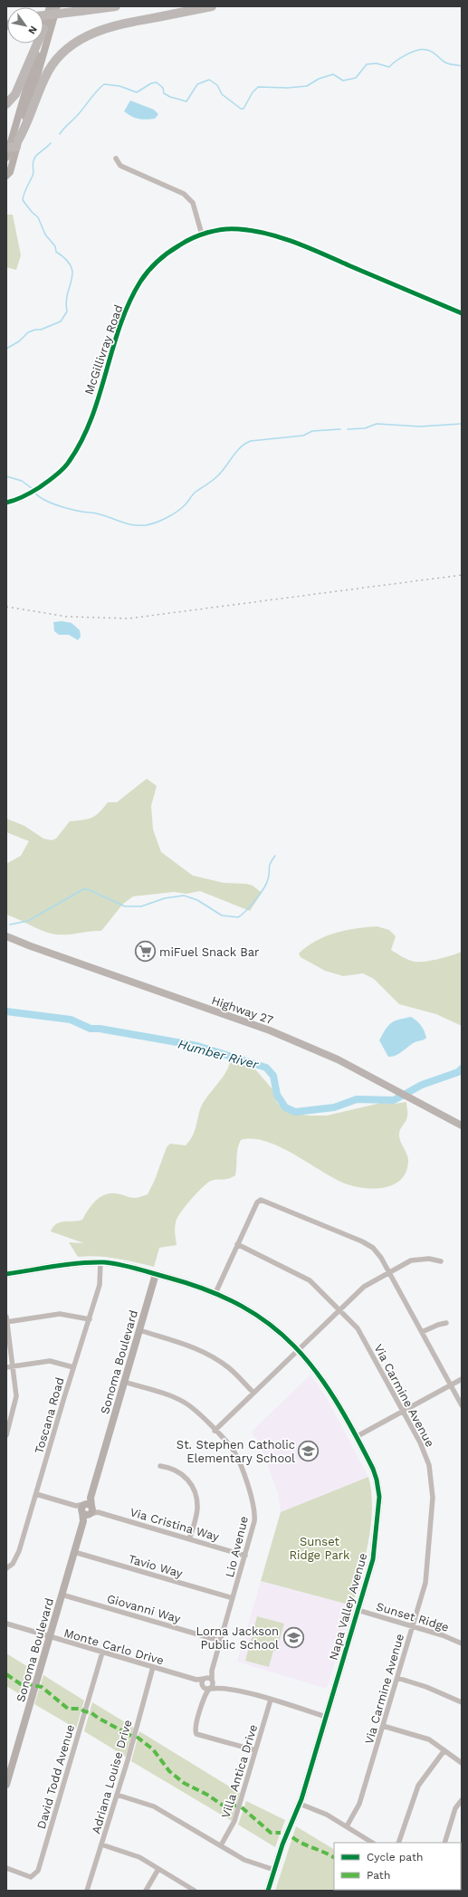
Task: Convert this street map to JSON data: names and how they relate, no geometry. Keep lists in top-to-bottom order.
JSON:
{
  "streets": {
    "main road": ["Highway 27"],
    "street": [
      "McGillivray Road",
      "Sonoma Boulevard",
      "Via Carmine Avenue",
      "Toscana Road",
      "Via Cristina Way",
      "Lio Avenue",
      "Tavio Way",
      "Napa Valley Avenue",
      "Giovanni Way",
      "Sunset Ridge",
      "Monte Carlo Drive",
      "Villa Antica Drive",
      "David Todd Avenue",
      "Adriana Louise Drive"
    ]
  },
  "crossings": [
    ["Sonoma Boulevard", "Via Cristina Way"],
    ["Sonoma Boulevard", "Lio Avenue"],
    ["Sonoma Boulevard", "Tavio Way"],
    ["Sonoma Boulevard", "Napa Valley Avenue"],
    ["Sonoma Boulevard", "Giovanni Way"],
    ["Sonoma Boulevard", "Monte Carlo Drive"],
    ["Via Carmine Avenue", "Sunset Ridge"],
    ["Toscana Road", "Napa Valley Avenue"],
    ["Via Cristina Way", "Lio Avenue"],
    ["Lio Avenue", "Tavio Way"],
    ["Lio Avenue", "Giovanni Way"],
    ["Napa Valley Avenue", "Sunset Ridge"],
    ["Monte Carlo Drive", "David Todd Avenue"],
    ["Monte Carlo Drive", "Adriana Louise Drive"]
  ],
  "water": ["Humber River"],
  "parks": ["Sunset Ridge Park"],
  "places": {
    "supermarket": ["miFuel Snack Bar"],
    "school or university": ["St. Stephen Catholic Elementary School", "Lorna Jackson Public School"]
  },
  "legend": ["Cycle path", "Path"],
  "north": "bottom right"
}
